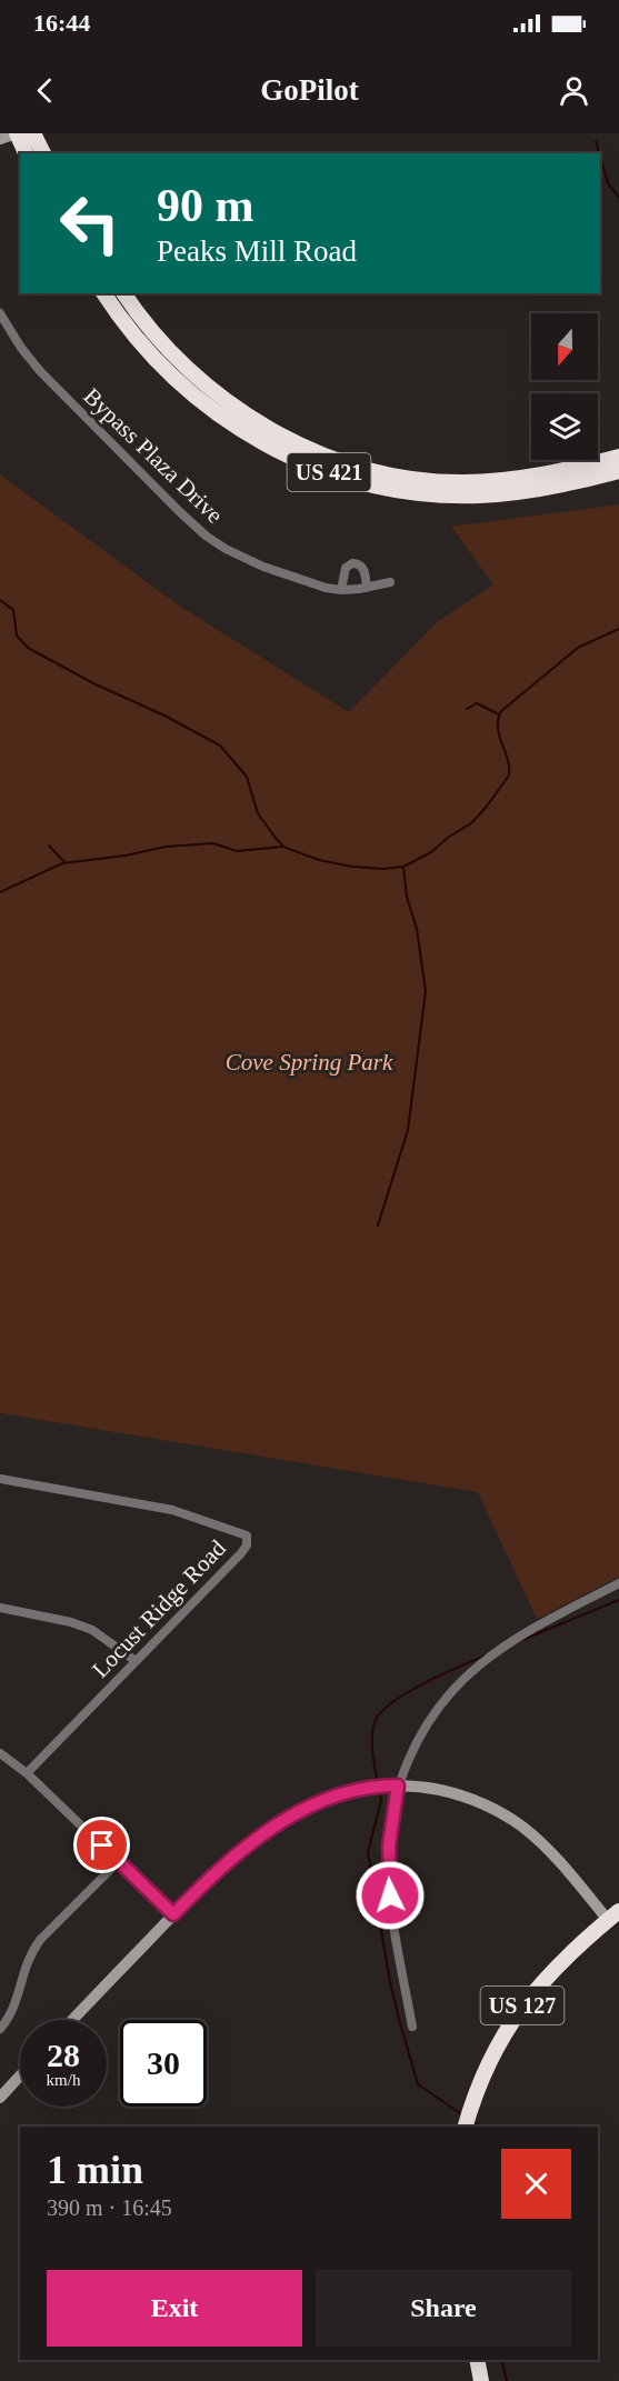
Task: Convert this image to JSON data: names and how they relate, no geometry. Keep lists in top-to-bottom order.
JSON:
{
  "streets": {
    "highway": ["US 421", "US 127"],
    "street": ["Bypass Plaza Drive", "Locust Ridge Road"]
  },
  "parks": ["Cove Spring Park"],
  "north": "bottom",
  "page": {
    "status": "16:44",
    "header": "GoPilot",
    "turn": ["90 m", "Peaks Mill Road"],
    "speed": "28 km/h",
    "limit": "30",
    "heading": ["1 min", "390 m · 16:45"],
    "buttons": ["Exit", "Share"]
  }
}
